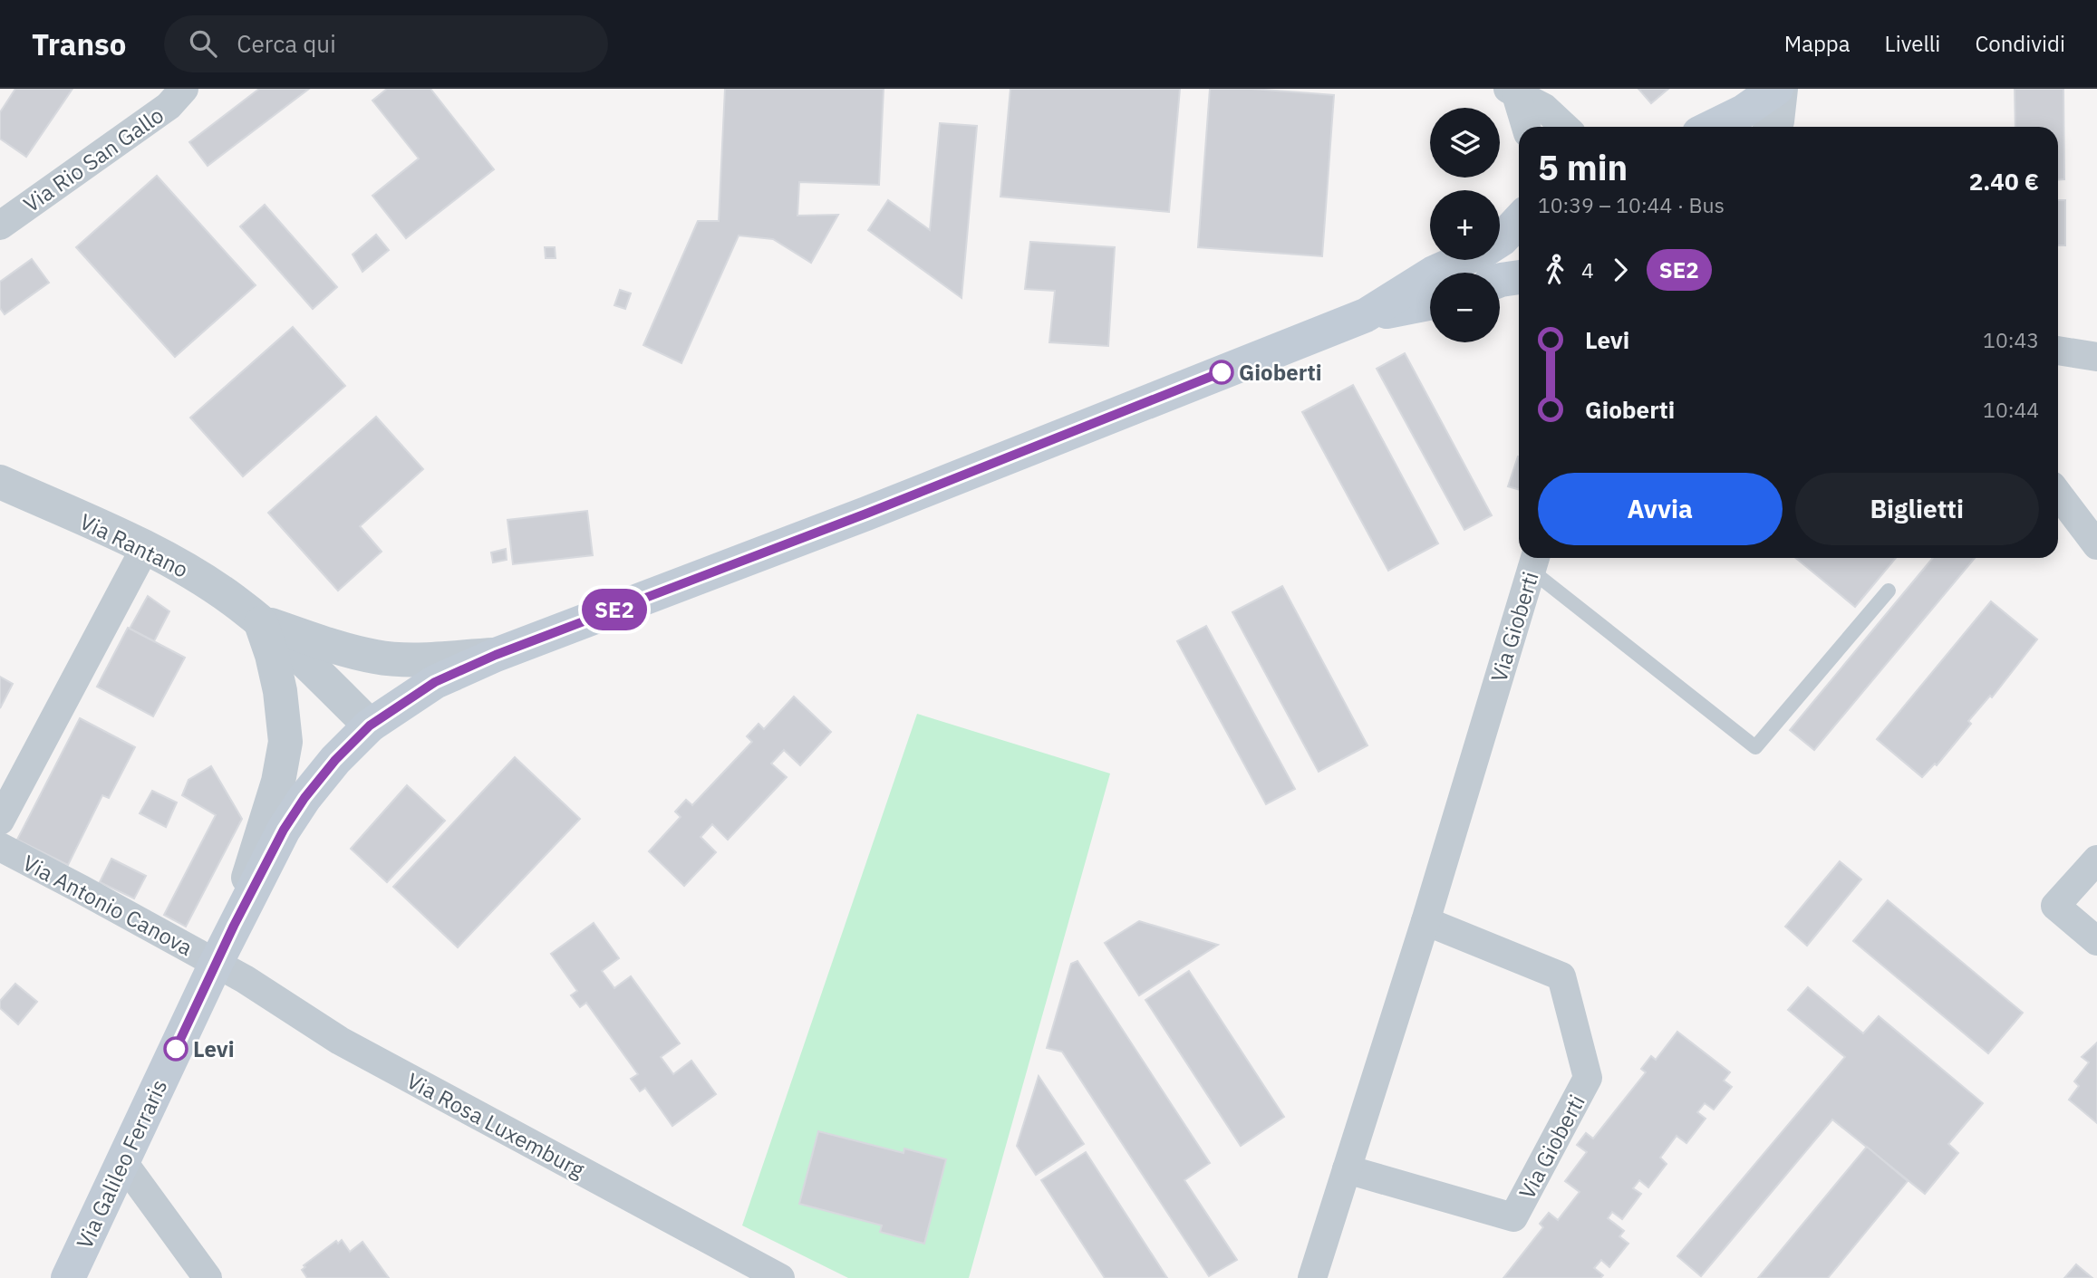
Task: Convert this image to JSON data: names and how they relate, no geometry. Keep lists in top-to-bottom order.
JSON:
{
  "streets": {
    "main road": ["Via Galileo Ferraris"],
    "street": [
      "Via Rio San Gallo",
      "Via Rantano",
      "Via Gioberti",
      "Via Antonio Canova",
      "Via Rosa Luxemburg"
    ]
  },
  "crossings": [
    ["Via Rantano", "Via Galileo Ferraris"],
    ["Via Antonio Canova", "Via Rosa Luxemburg"],
    ["Via Antonio Canova", "Via Galileo Ferraris"],
    ["Via Rosa Luxemburg", "Via Galileo Ferraris"]
  ],
  "places": ["Gioberti", "Levi"],
  "lines": ["bus line SE2"],
  "page": {
    "header": "Transo",
    "search": "Cerca qui",
    "nav": ["Mappa", "Livelli", "Condividi"],
    "on_map": "SE2",
    "map_buttons": ["+", "−"],
    "heading": ["5 min", "10:39 – 10:44 · Bus", "2.40 €"],
    "legs": ["4", "SE2"],
    "list": [
      {
        "name": "Levi",
        "value": "10:43"
      },
      {
        "name": "Gioberti",
        "value": "10:44"
      }
    ],
    "buttons": ["Avvia", "Biglietti"]
  }
}
